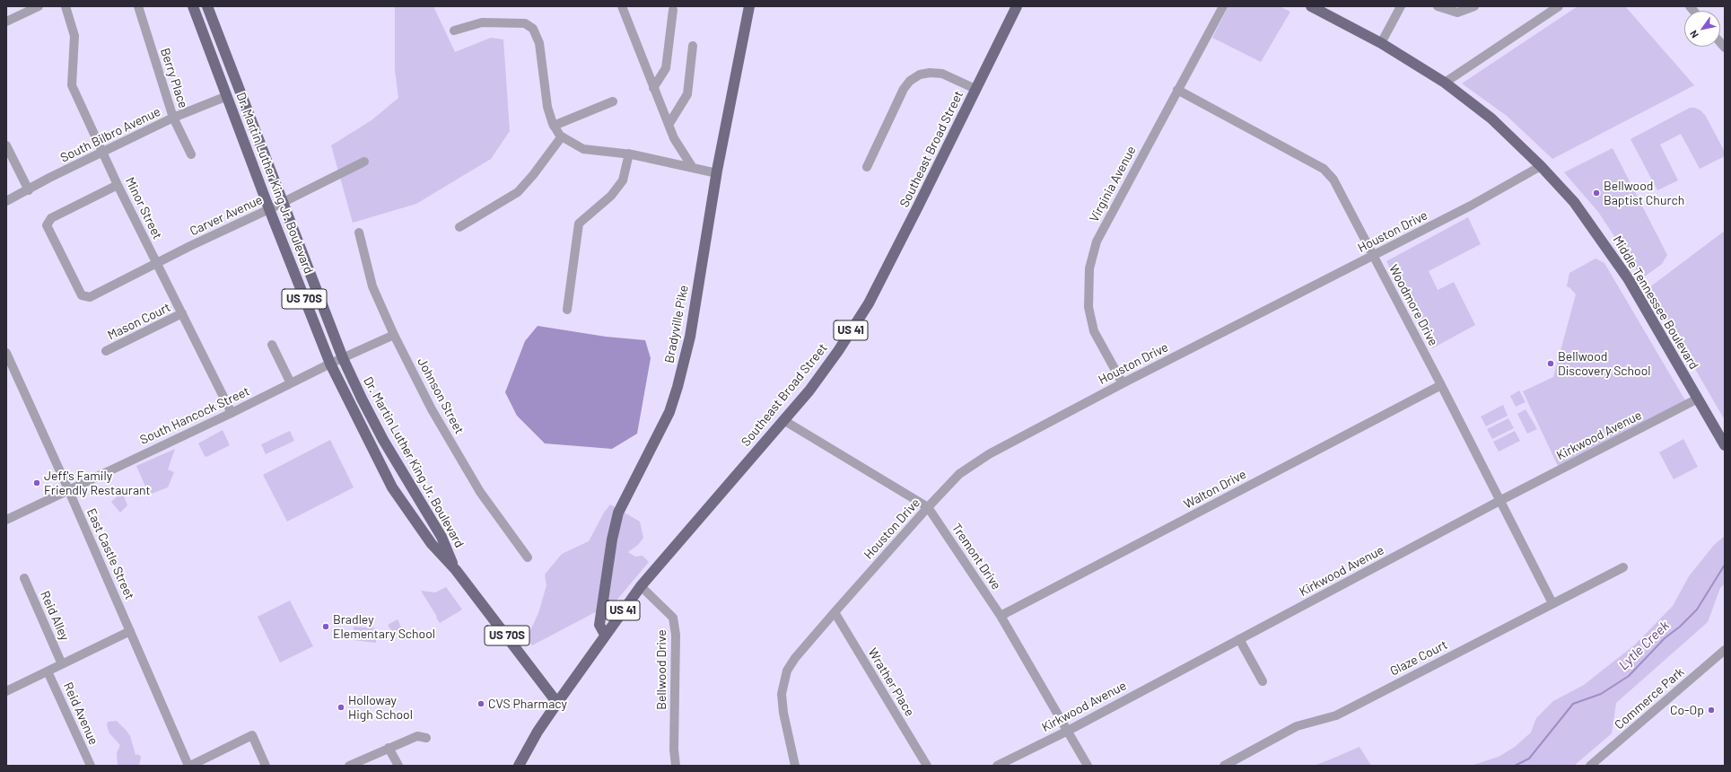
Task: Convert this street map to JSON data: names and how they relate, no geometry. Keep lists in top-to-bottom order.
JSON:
{
  "streets": {
    "main road": [
      "Southeast Broad Street",
      "Dr. Martin Luther King Jr. Boulevard",
      "US 70S",
      "Middle Tennessee Boulevard",
      "Bradyville Pike",
      "US 41"
    ],
    "street": [
      "Berry Place",
      "South Bilbro Avenue",
      "Virginia Avenue",
      "Minor Street",
      "Carver Avenue",
      "Houston Drive",
      "Woodmore Drive",
      "Mason Court",
      "Johnson Street",
      "South Hancock Street",
      "Kirkwood Avenue",
      "Walton Drive",
      "East Castle Street",
      "Tremont Drive",
      "Reid Alley",
      "Glaze Court",
      "Bellwood Drive",
      "Wrather Place",
      "Commerce Park",
      "Reid Avenue"
    ]
  },
  "crossings": [
    ["Berry Place", "South Bilbro Avenue"],
    ["South Bilbro Avenue", "Dr. Martin Luther King Jr. Boulevard"],
    ["South Bilbro Avenue", "Minor Street"],
    ["Southeast Broad Street", "Dr. Martin Luther King Jr. Boulevard"],
    ["Southeast Broad Street", "Bradyville Pike"],
    ["Southeast Broad Street", "Tremont Drive"],
    ["Southeast Broad Street", "Bellwood Drive"],
    ["Dr. Martin Luther King Jr. Boulevard", "Carver Avenue"],
    ["Dr. Martin Luther King Jr. Boulevard", "South Hancock Street"],
    ["Virginia Avenue", "Houston Drive"],
    ["Virginia Avenue", "Woodmore Drive"],
    ["Minor Street", "Carver Avenue"],
    ["Minor Street", "Mason Court"],
    ["Minor Street", "South Hancock Street"],
    ["Houston Drive", "Middle Tennessee Boulevard"],
    ["Houston Drive", "Woodmore Drive"],
    ["Houston Drive", "Tremont Drive"],
    ["Houston Drive", "Wrather Place"],
    ["Middle Tennessee Boulevard", "Kirkwood Avenue"],
    ["Woodmore Drive", "Kirkwood Avenue"],
    ["Woodmore Drive", "Walton Drive"],
    ["Woodmore Drive", "Glaze Court"],
    ["Johnson Street", "South Hancock Street"],
    ["South Hancock Street", "East Castle Street"],
    ["Kirkwood Avenue", "Tremont Drive"],
    ["Walton Drive", "Tremont Drive"]
  ],
  "water": ["Lytle Creek"],
  "places": [
    "Bellwood Baptist Church",
    "Bellwood Discovery School",
    "Jeff's Family Friendly Restaurant",
    "Bradley Elementary School",
    "CVS Pharmacy",
    "Holloway High School",
    "Co-Op"
  ],
  "north": "bottom left"
}
